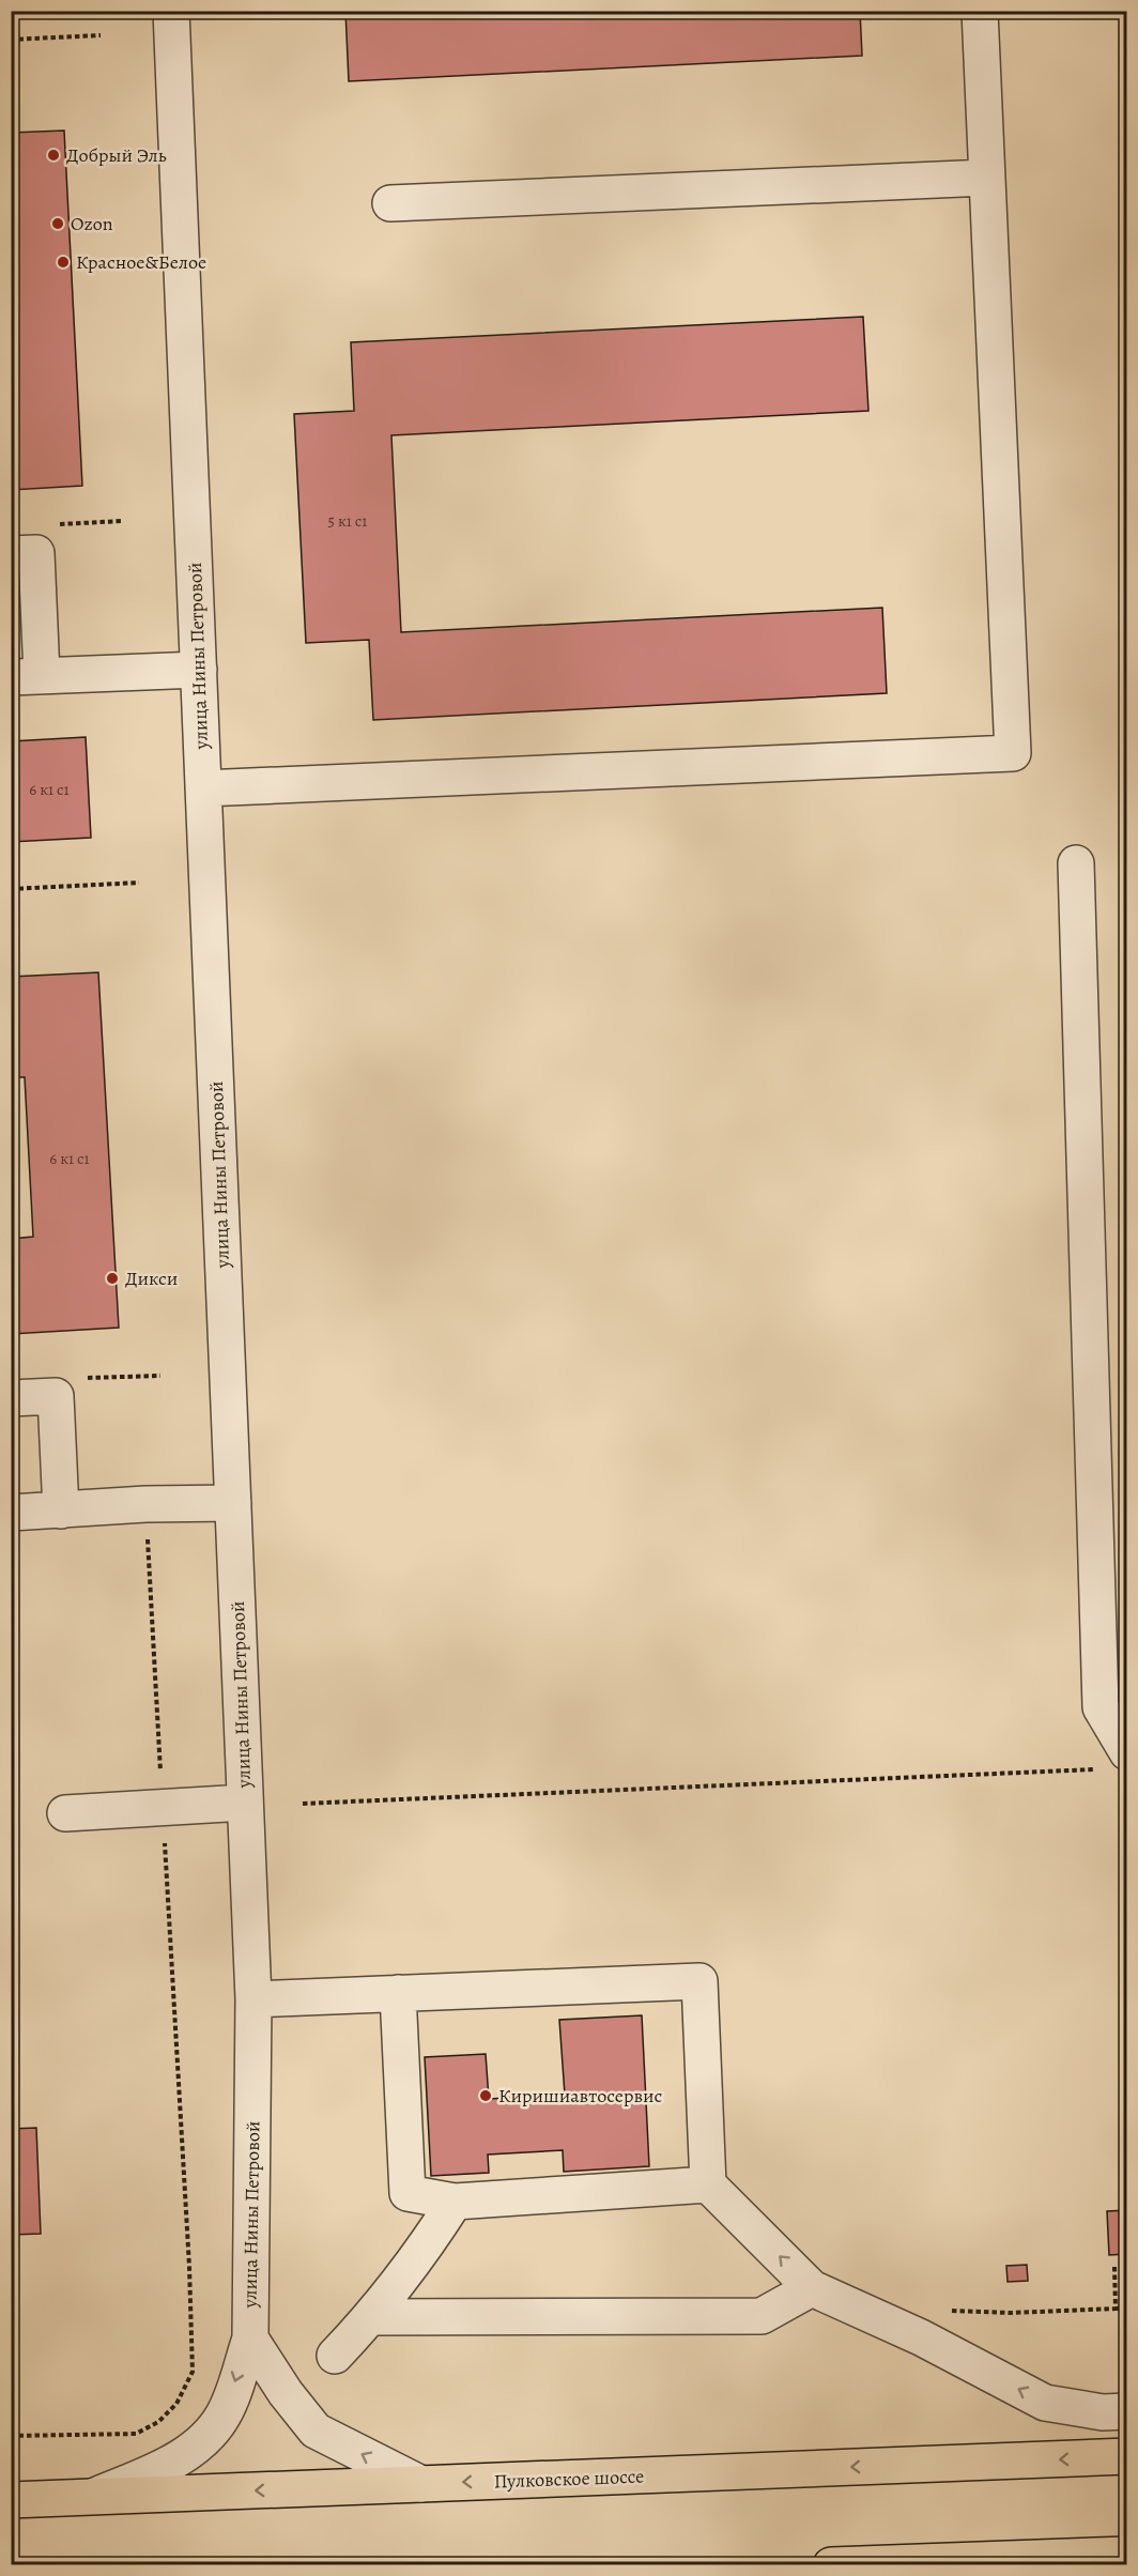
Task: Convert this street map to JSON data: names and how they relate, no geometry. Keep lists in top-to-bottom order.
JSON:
{
  "streets": {
    "highway": ["Пулковское шоссе"],
    "street": ["улица Нины Петровой"]
  },
  "crossings": [
    ["улица Нины Петровой", "Пулковское шоссе"]
  ],
  "one_way": ["Пулковское шоссе"],
  "places": [
    "Добрый Эль",
    "Ozon",
    "Красное&Белое",
    "Дикси",
    "Киришиавтосервис"
  ],
  "house_numbers": ["5 к1 с1", "6 к1 с1", "6 к1 с1"]
}
